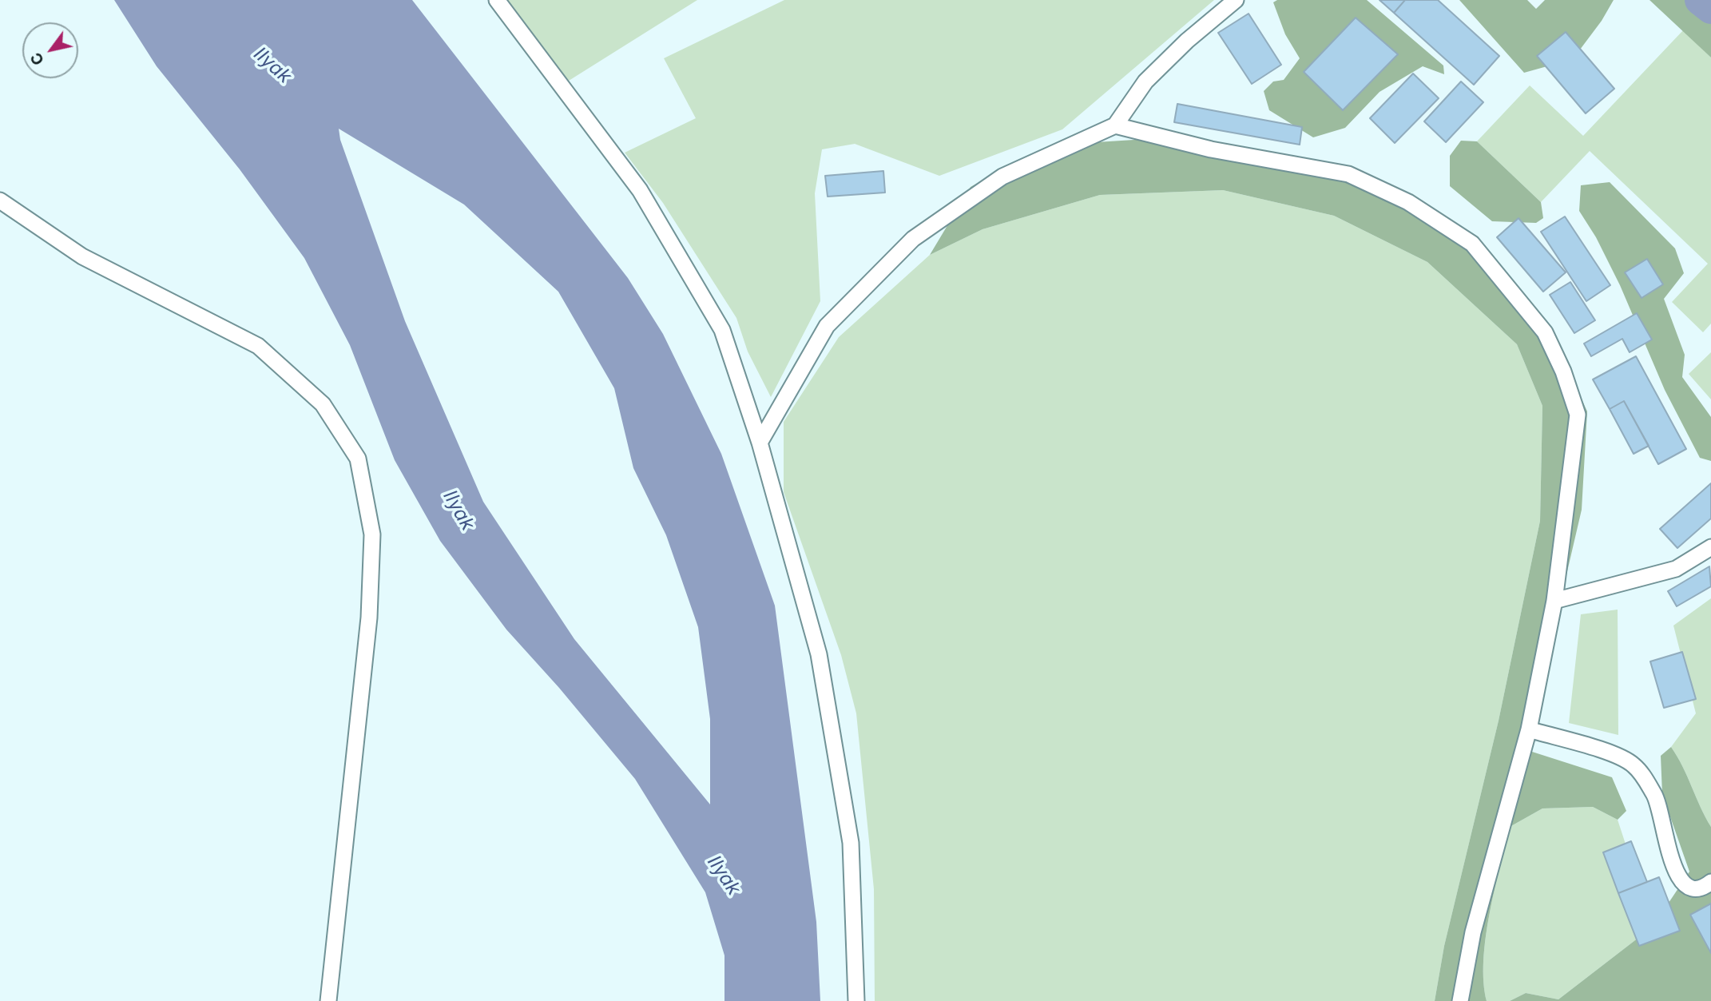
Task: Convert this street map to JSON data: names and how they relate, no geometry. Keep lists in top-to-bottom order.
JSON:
{
  "water": ["Ilyak"],
  "north": "bottom left"
}
